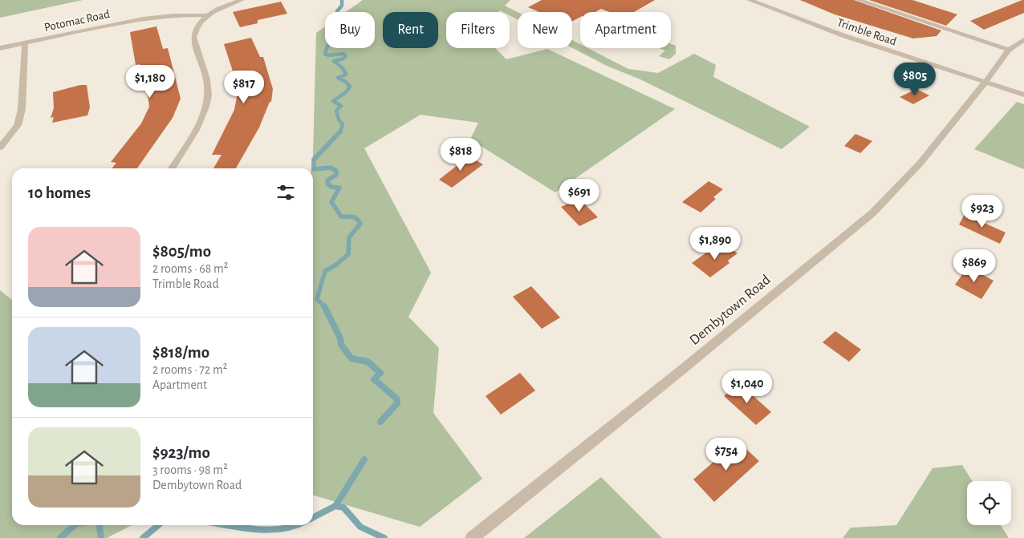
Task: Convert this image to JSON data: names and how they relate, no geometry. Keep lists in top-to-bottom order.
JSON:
{
  "streets": {
    "street": ["Potomac Road", "Trimble Road", "Dembytown Road"]
  },
  "crossings": [
    ["Trimble Road", "Dembytown Road"]
  ],
  "page": {
    "chip": [
      "Buy",
      "Rent",
      "Filters",
      "New",
      "Apartment"
    ],
    "price": [
      "$805",
      "$1,180",
      "$817",
      "$818",
      "$691",
      "$923",
      "$1,890",
      "$869",
      "$1,040",
      "$754"
    ],
    "heading": "10 homes",
    "list": [
      {
        "name": "$805/mo",
        "note": "2 rooms · 68 m² · Trimble Road"
      },
      {
        "name": "$818/mo",
        "note": "2 rooms · 72 m² · Apartment"
      },
      {
        "name": "$923/mo",
        "note": "3 rooms · 98 m² · Dembytown Road"
      }
    ]
  }
}
